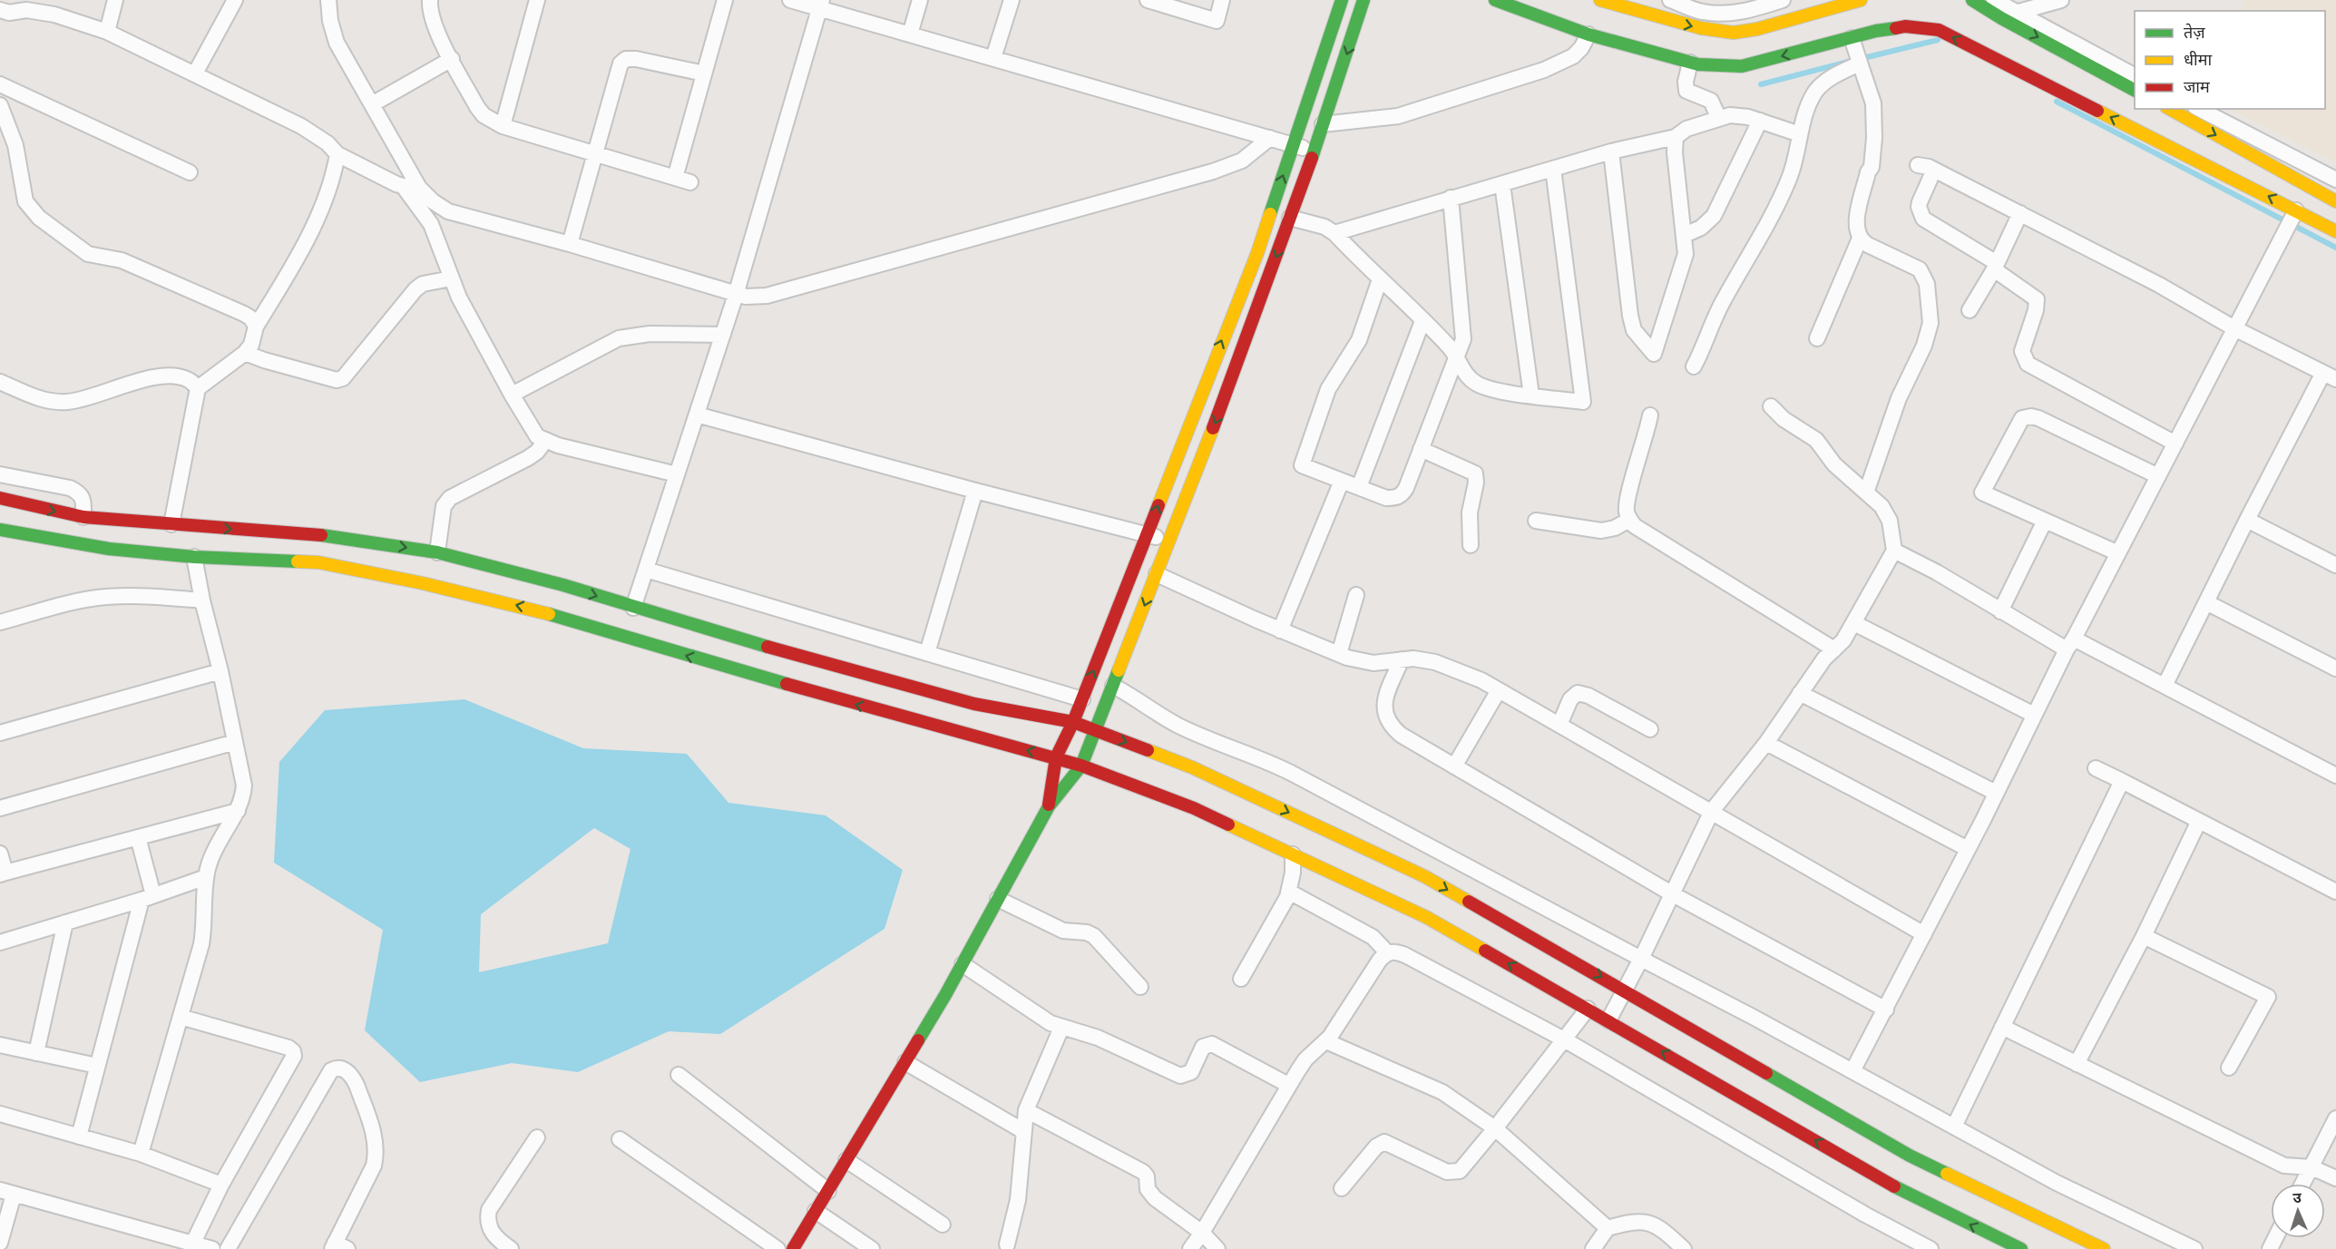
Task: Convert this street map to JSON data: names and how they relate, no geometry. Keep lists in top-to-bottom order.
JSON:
{
  "legend": ["तेज़", "धीमा", "जाम"],
  "north": "top"
}
